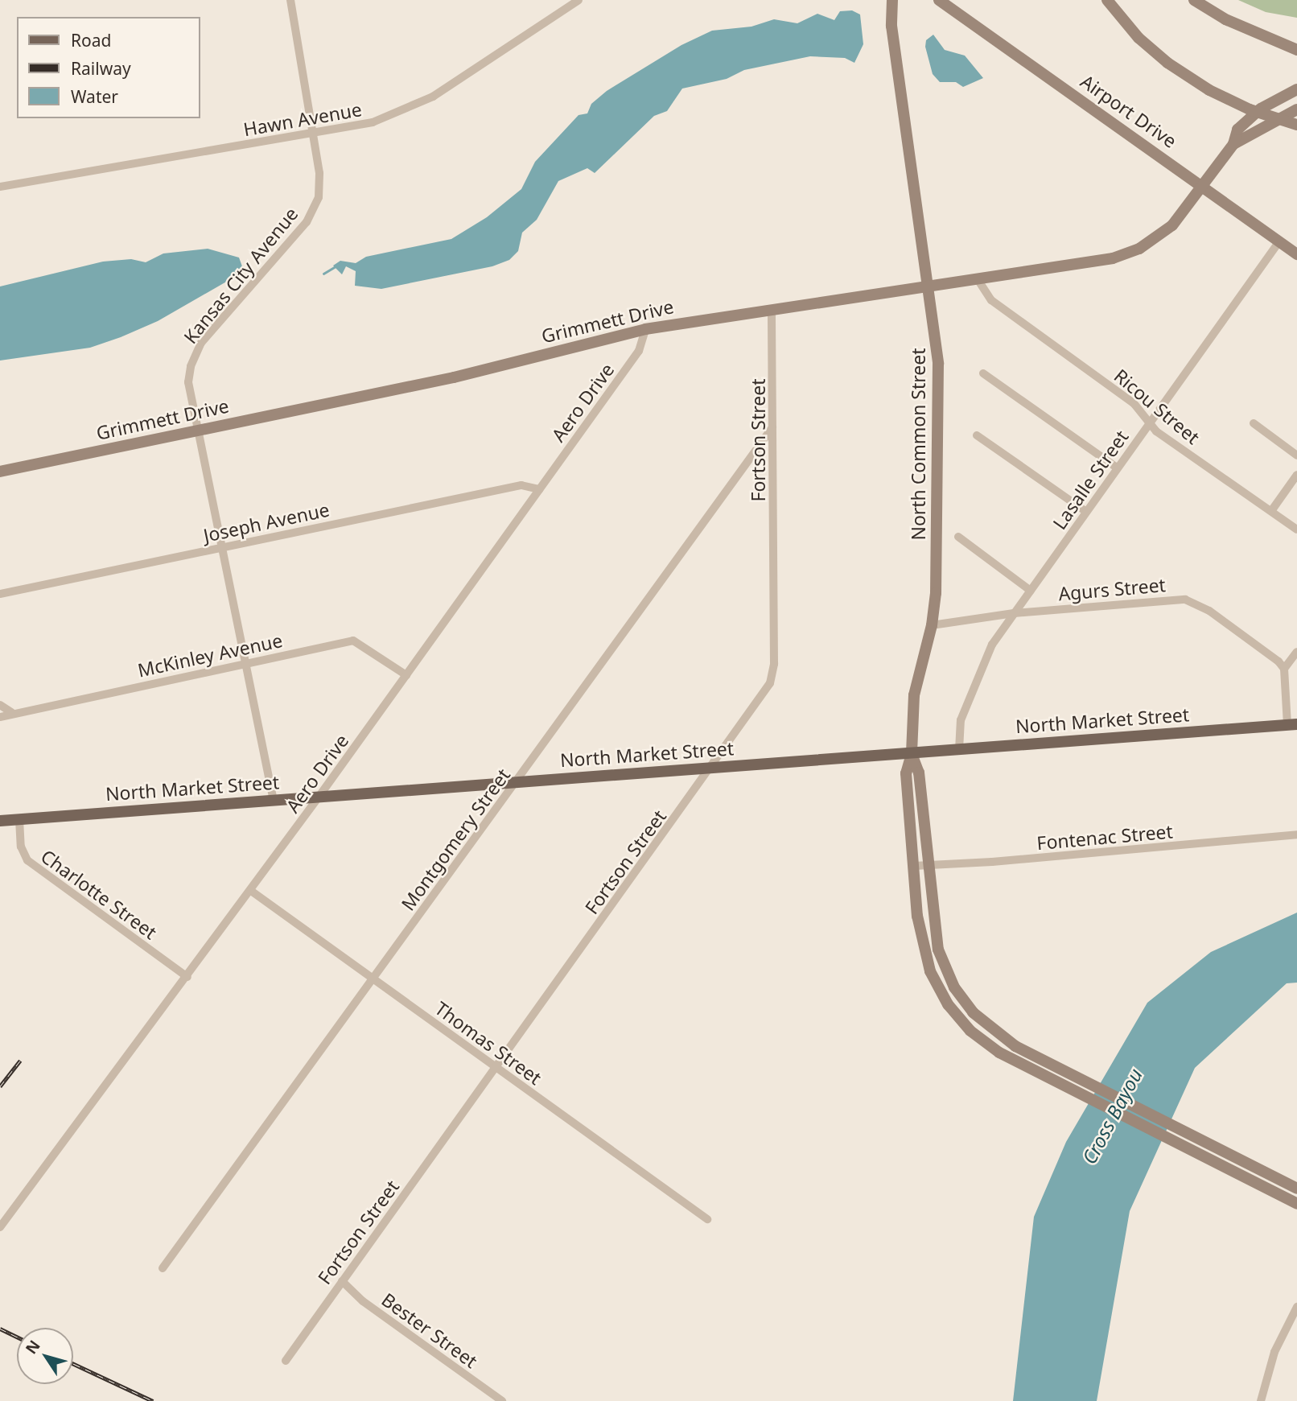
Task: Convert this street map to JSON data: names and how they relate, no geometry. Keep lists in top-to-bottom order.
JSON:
{
  "streets": {
    "main road": [
      "Airport Drive",
      "Grimmett Drive",
      "North Common Street",
      "North Market Street"
    ],
    "street": [
      "Hawn Avenue",
      "Kansas City Avenue",
      "Aero Drive",
      "Ricou Street",
      "Fortson Street",
      "Lasalle Street",
      "Joseph Avenue",
      "Agurs Street",
      "McKinley Avenue",
      "Fontenac Street",
      "Montgomery Street",
      "Charlotte Street",
      "Thomas Street",
      "Bester Street"
    ]
  },
  "crossings": [
    ["Airport Drive", "Grimmett Drive"],
    ["Airport Drive", "Lasalle Street"],
    ["Hawn Avenue", "Kansas City Avenue"],
    ["Kansas City Avenue", "Grimmett Drive"],
    ["Kansas City Avenue", "Joseph Avenue"],
    ["Kansas City Avenue", "McKinley Avenue"],
    ["Kansas City Avenue", "North Market Street"],
    ["Grimmett Drive", "Aero Drive"],
    ["Grimmett Drive", "Ricou Street"],
    ["Grimmett Drive", "Fortson Street"],
    ["Grimmett Drive", "North Common Street"],
    ["Aero Drive", "Joseph Avenue"],
    ["Aero Drive", "McKinley Avenue"],
    ["Aero Drive", "North Market Street"],
    ["Aero Drive", "Charlotte Street"],
    ["Aero Drive", "Thomas Street"],
    ["Ricou Street", "Lasalle Street"],
    ["Fortson Street", "North Market Street"],
    ["Fortson Street", "Montgomery Street"],
    ["Fortson Street", "Thomas Street"],
    ["Fortson Street", "Bester Street"],
    ["North Common Street", "Agurs Street"],
    ["North Common Street", "North Market Street"],
    ["North Common Street", "Fontenac Street"],
    ["Lasalle Street", "Agurs Street"],
    ["Lasalle Street", "North Market Street"],
    ["North Market Street", "Montgomery Street"],
    ["North Market Street", "Charlotte Street"],
    ["Montgomery Street", "Thomas Street"]
  ],
  "water": ["Cross Bayou"],
  "legend": ["Road", "Railway", "Water"],
  "north": "top left"
}
